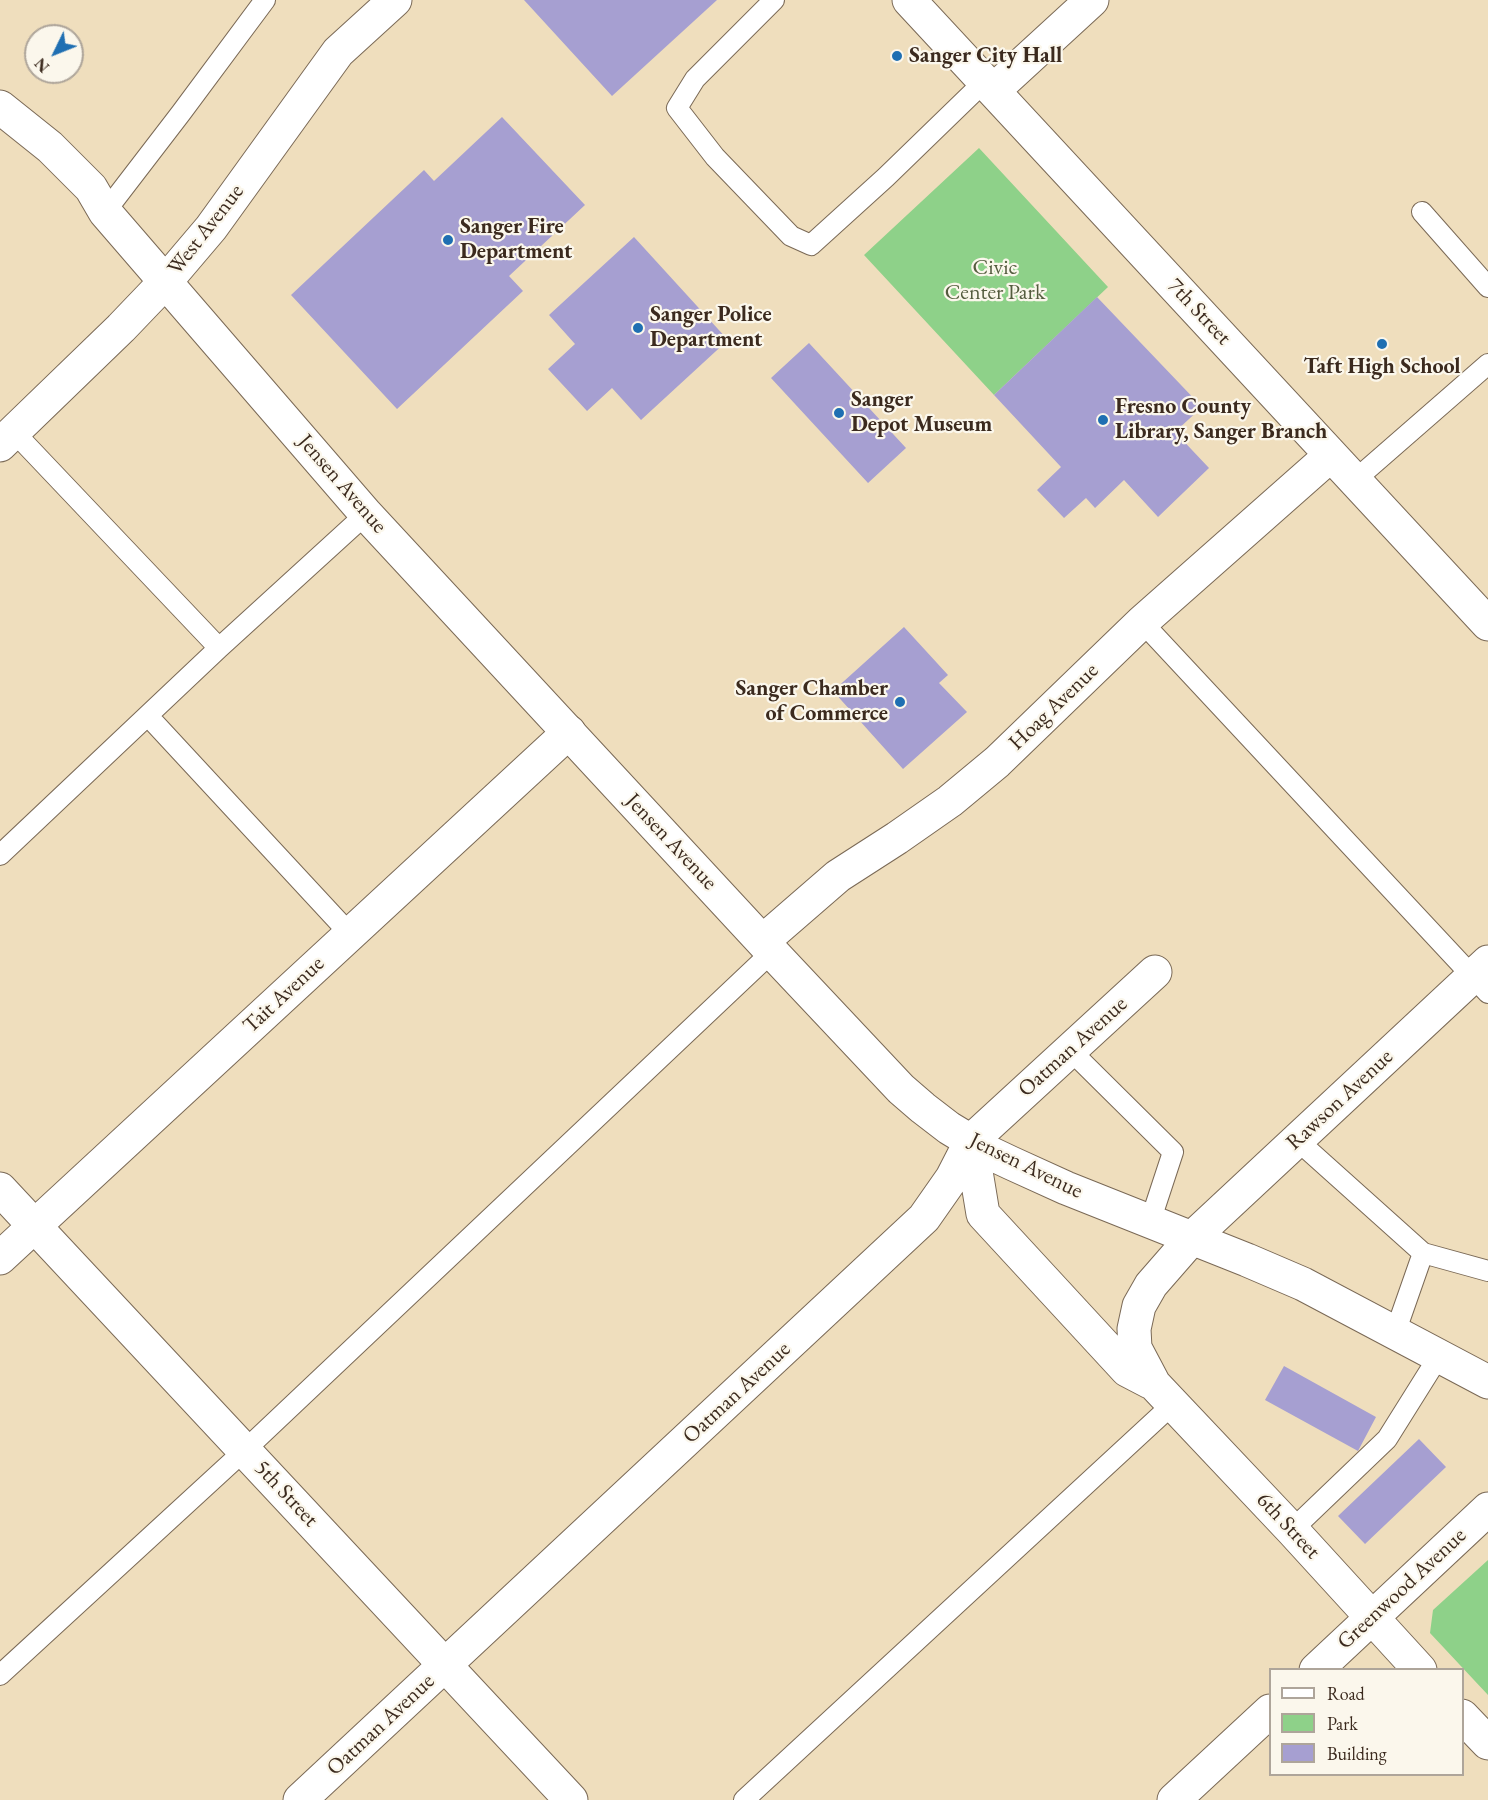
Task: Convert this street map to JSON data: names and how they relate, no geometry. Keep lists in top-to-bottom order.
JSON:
{
  "streets": {
    "street": [
      "West Avenue",
      "7th Street",
      "Jensen Avenue",
      "Hoag Avenue",
      "Tait Avenue",
      "Oatman Avenue",
      "Rawson Avenue",
      "5th Street",
      "6th Street",
      "Greenwood Avenue"
    ]
  },
  "crossings": [
    ["West Avenue", "Jensen Avenue"],
    ["7th Street", "Hoag Avenue"],
    ["Jensen Avenue", "Hoag Avenue"],
    ["Jensen Avenue", "Tait Avenue"],
    ["Jensen Avenue", "Oatman Avenue"],
    ["Jensen Avenue", "Rawson Avenue"],
    ["Jensen Avenue", "6th Street"],
    ["Tait Avenue", "5th Street"],
    ["Oatman Avenue", "5th Street"],
    ["Oatman Avenue", "6th Street"],
    ["Rawson Avenue", "6th Street"],
    ["6th Street", "Greenwood Avenue"]
  ],
  "parks": ["Civic Center Park"],
  "places": [
    "Sanger City Hall",
    "Sanger Fire Department",
    "Sanger Police Department",
    "Taft High School",
    "Sanger Depot Museum",
    "Fresno County Library, Sanger Branch",
    "Sanger Chamber of Commerce"
  ],
  "legend": ["Road", "Park", "Building"],
  "north": "bottom left"
}
